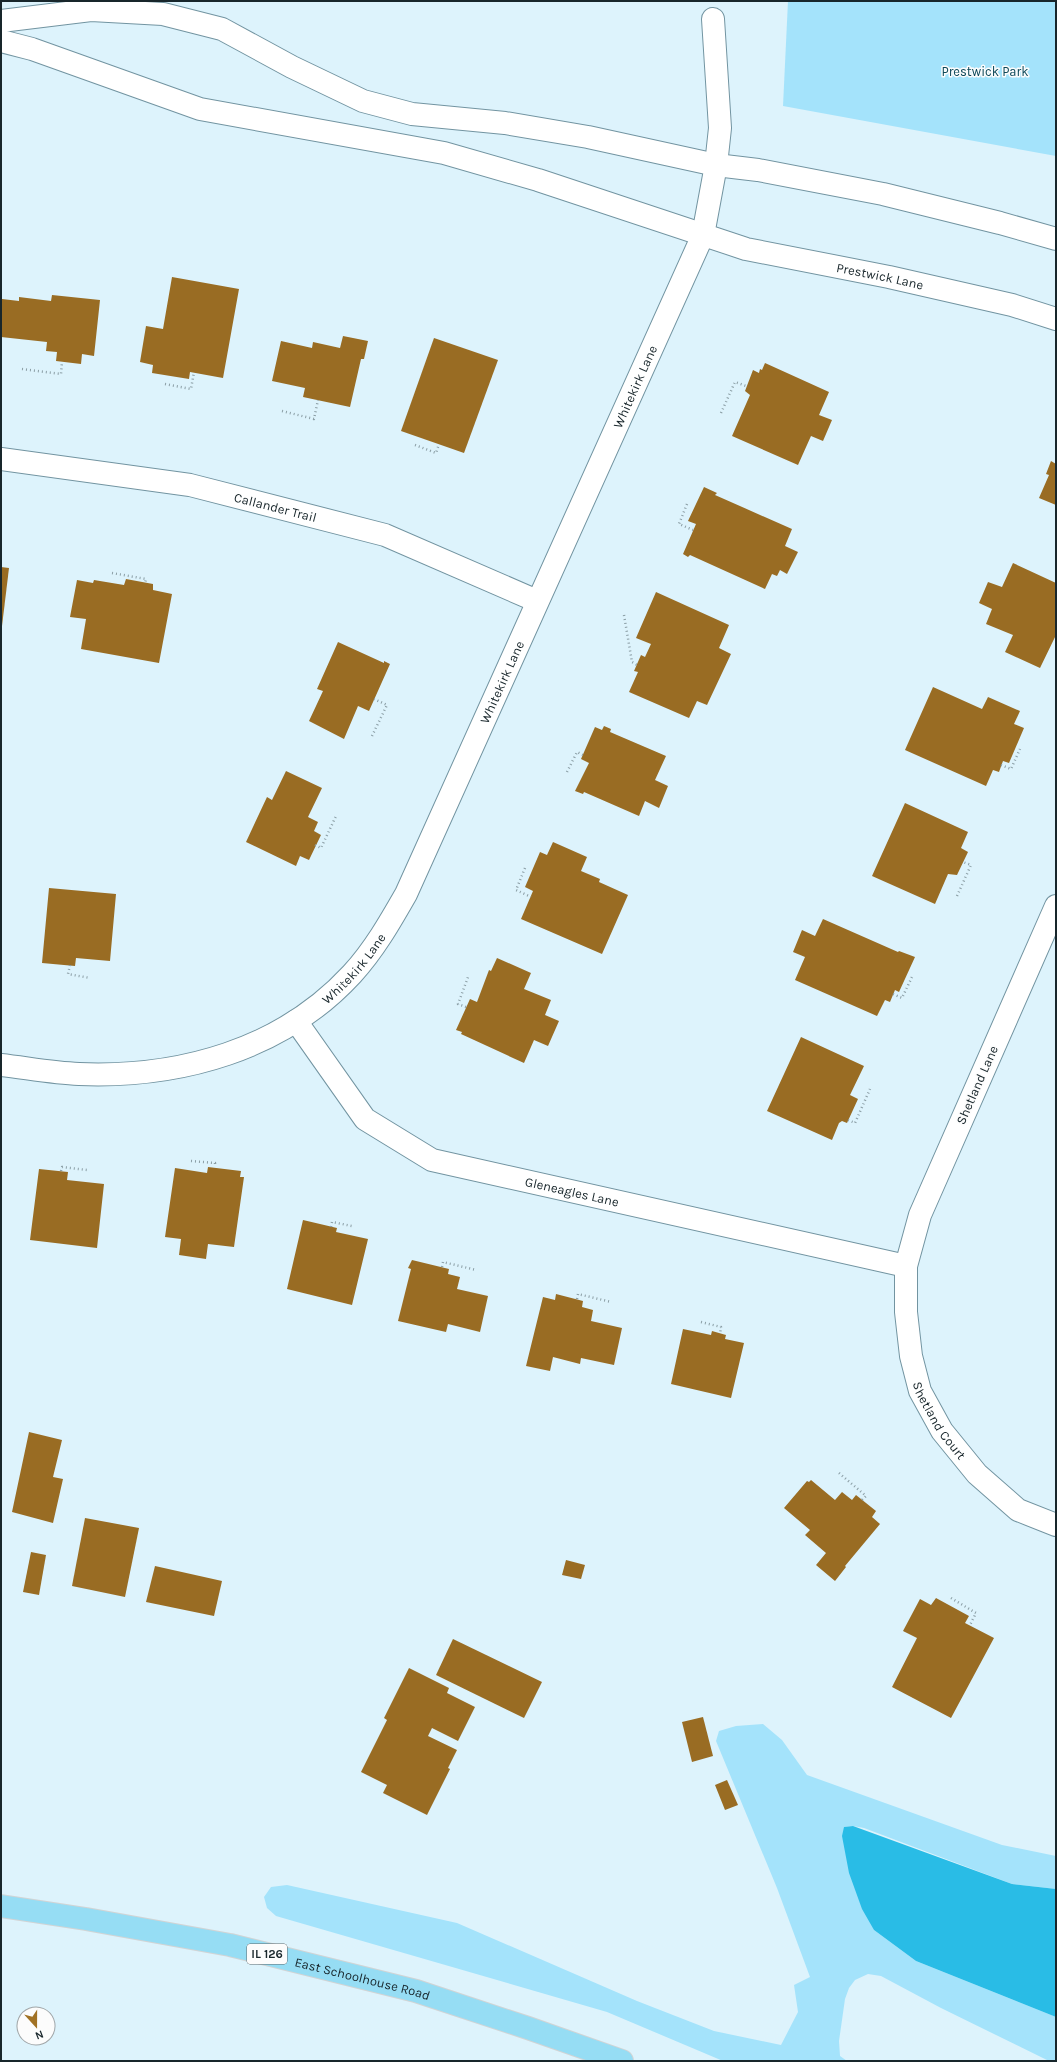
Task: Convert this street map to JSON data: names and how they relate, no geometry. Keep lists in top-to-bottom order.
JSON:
{
  "streets": {
    "main road": ["IL 126", "East Schoolhouse Road"],
    "street": [
      "Prestwick Lane",
      "Whitekirk Lane",
      "Callander Trail",
      "Shetland Lane",
      "Gleneagles Lane",
      "Shetland Court"
    ]
  },
  "crossings": [
    ["Prestwick Lane", "Whitekirk Lane"],
    ["Whitekirk Lane", "Callander Trail"],
    ["Whitekirk Lane", "Gleneagles Lane"],
    ["Shetland Lane", "Gleneagles Lane"],
    ["Shetland Lane", "Shetland Court"],
    ["Gleneagles Lane", "Shetland Court"]
  ],
  "parks": ["Prestwick Park"],
  "north": "bottom"
}
